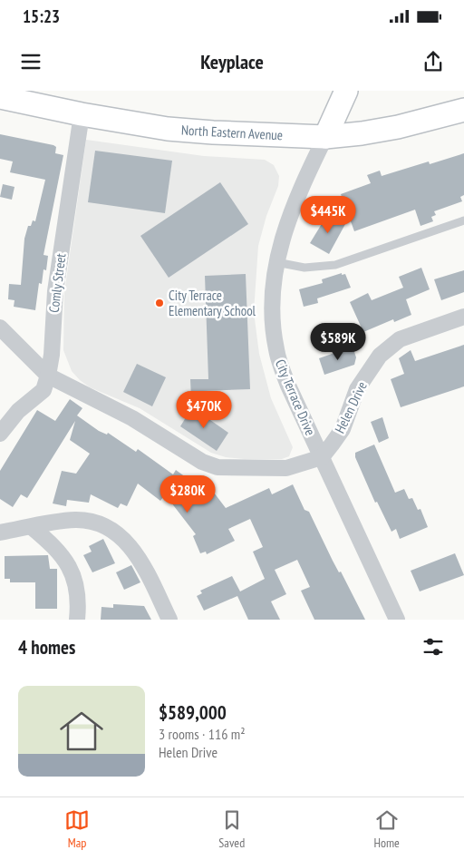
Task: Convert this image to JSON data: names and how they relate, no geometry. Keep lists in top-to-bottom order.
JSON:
{
  "streets": {
    "main road": ["North Eastern Avenue", "City Terrace Drive"],
    "street": ["Comly Street", "Helen Drive"]
  },
  "crossings": [
    ["North Eastern Avenue", "Comly Street"],
    ["North Eastern Avenue", "City Terrace Drive"],
    ["City Terrace Drive", "Helen Drive"]
  ],
  "places": ["City Terrace Elementary School"],
  "page": {
    "status": "15:23",
    "header": "Keyplace",
    "price": [
      "$445K",
      "$589K",
      "$470K",
      "$280K"
    ],
    "heading": "4 homes",
    "list": [
      {
        "name": "$589,000",
        "note": "3 rooms · 116 m² · Helen Drive"
      }
    ],
    "tabs": ["Map", "Saved", "Home"]
  }
}
